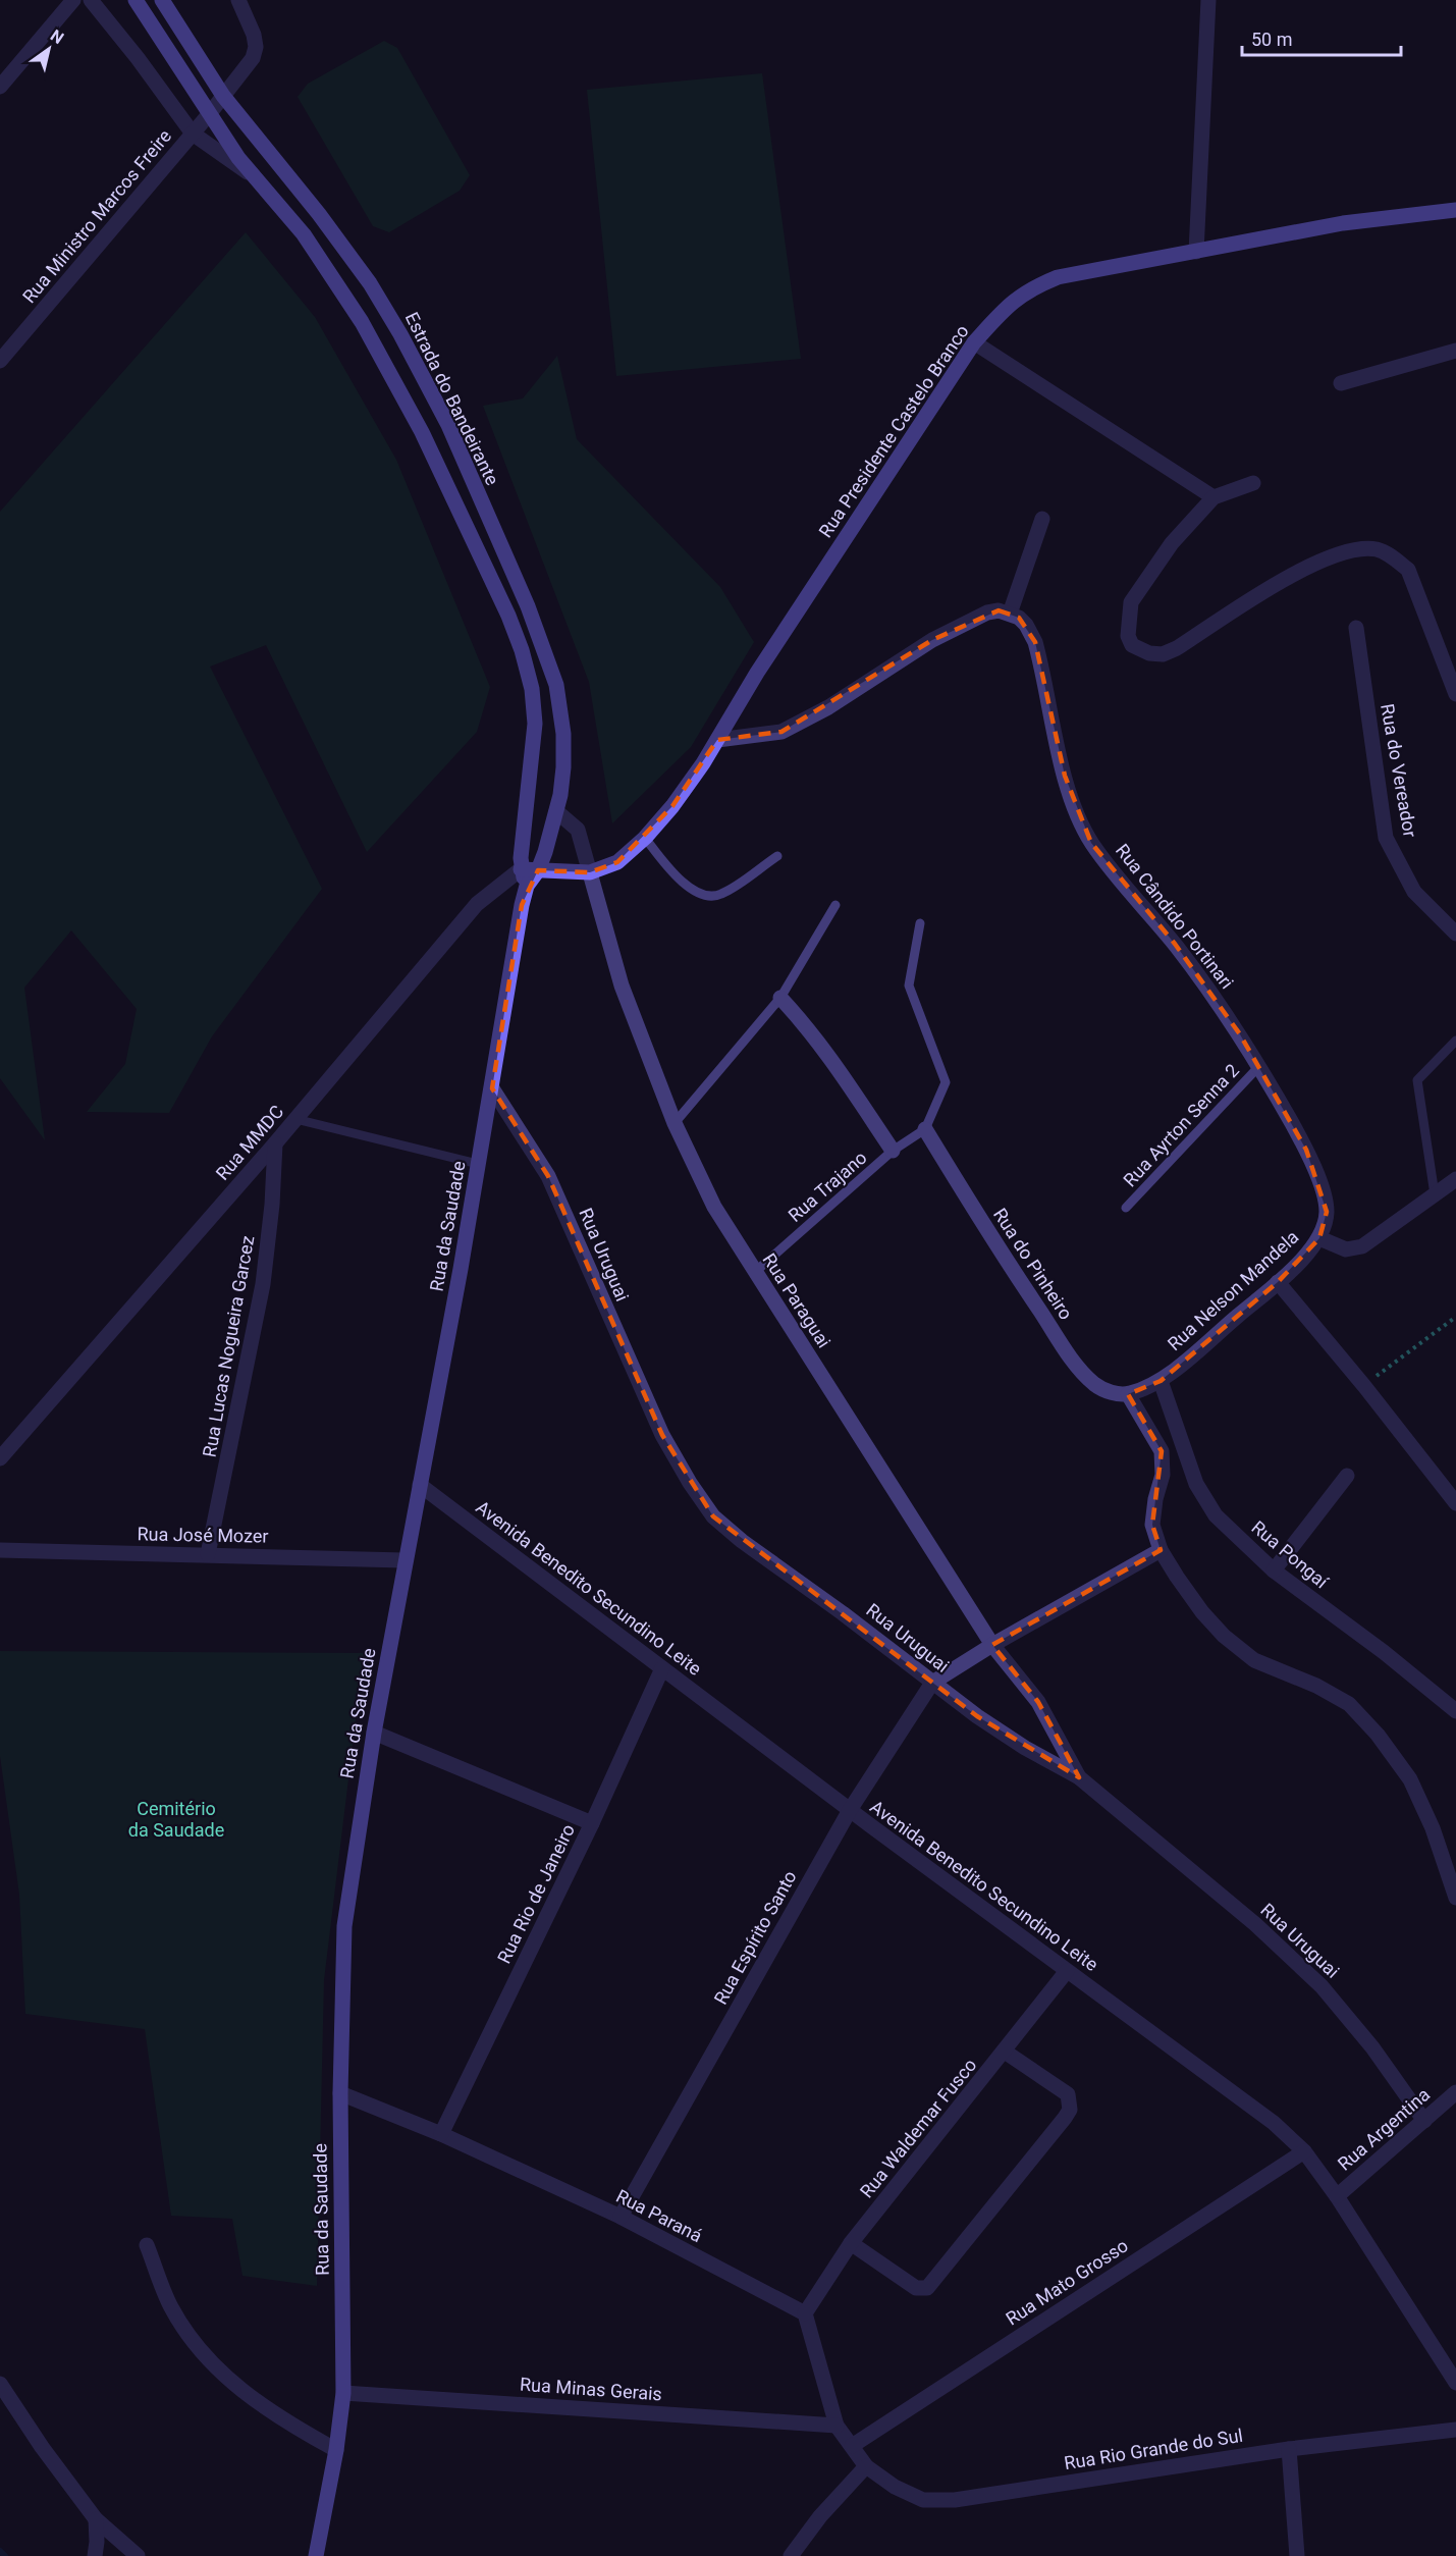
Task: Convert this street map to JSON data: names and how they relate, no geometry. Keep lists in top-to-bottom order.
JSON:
{
  "streets": {
    "main road": ["Estrada do Bandeirante", "Rua Presidente Castelo Branco", "Rua da Saudade"],
    "street": [
      "Rua Ministro Marcos Freire",
      "Rua do Vereador",
      "Rua Cândido Portinari",
      "Rua MMDC",
      "Rua Uruguai",
      "Rua do Pinheiro",
      "Rua Nelson Mandela",
      "Rua Paraguai",
      "Rua Lucas Nogueira Garcez",
      "Rua José Mozer",
      "Rua Pongaí",
      "Avenida Benedito Secundino Leite",
      "Rua Rio de Janeiro",
      "Rua Espírito Santo",
      "Rua Waldemar Fusco",
      "Rua Argentina",
      "Rua Paraná",
      "Rua Mato Grosso",
      "Rua Minas Gerais",
      "Rua Rio Grande do Sul"
    ],
    "lane": ["Rua Ayrton Senna 2", "Rua Trajano"]
  },
  "crossings": [
    ["Rua Ministro Marcos Freire", "Estrada do Bandeirante"],
    ["Estrada do Bandeirante", "Rua Presidente Castelo Branco"],
    ["Estrada do Bandeirante", "Rua da Saudade"],
    ["Estrada do Bandeirante", "Rua Paraguai"],
    ["Rua Presidente Castelo Branco", "Rua da Saudade"],
    ["Rua Presidente Castelo Branco", "Rua Paraguai"],
    ["Rua Cândido Portinari", "Rua Ayrton Senna 2"],
    ["Rua Cândido Portinari", "Rua Nelson Mandela"],
    ["Rua MMDC", "Rua Lucas Nogueira Garcez"],
    ["Rua Trajano", "Rua do Pinheiro"],
    ["Rua Trajano", "Rua Paraguai"],
    ["Rua da Saudade", "Rua Uruguai"],
    ["Rua da Saudade", "Rua José Mozer"],
    ["Rua da Saudade", "Avenida Benedito Secundino Leite"],
    ["Rua da Saudade", "Rua Paraná"],
    ["Rua da Saudade", "Rua Minas Gerais"],
    ["Rua Uruguai", "Rua Paraguai"],
    ["Rua Uruguai", "Rua Espírito Santo"],
    ["Rua Uruguai", "Rua Argentina"],
    ["Rua do Pinheiro", "Rua Nelson Mandela"],
    ["Rua Nelson Mandela", "Rua Pongaí"],
    ["Rua Lucas Nogueira Garcez", "Rua José Mozer"],
    ["Avenida Benedito Secundino Leite", "Rua Rio de Janeiro"],
    ["Avenida Benedito Secundino Leite", "Rua Espírito Santo"],
    ["Avenida Benedito Secundino Leite", "Rua Waldemar Fusco"],
    ["Avenida Benedito Secundino Leite", "Rua Argentina"],
    ["Avenida Benedito Secundino Leite", "Rua Mato Grosso"],
    ["Rua Rio de Janeiro", "Rua Paraná"],
    ["Rua Espírito Santo", "Rua Paraná"],
    ["Rua Waldemar Fusco", "Rua Paraná"]
  ],
  "parks": ["Cemitério da Saudade"],
  "scale_bar": "50 m",
  "north": "top right"
}
